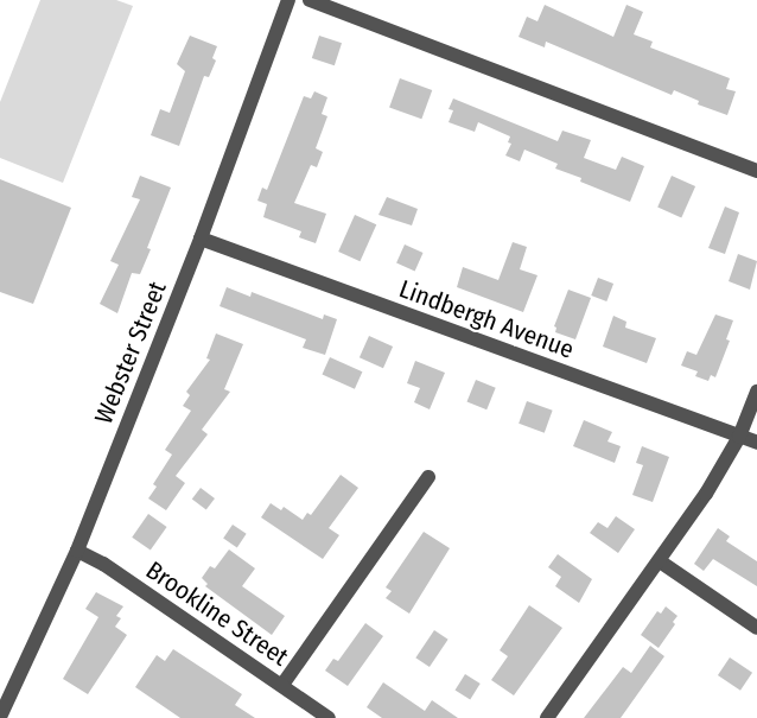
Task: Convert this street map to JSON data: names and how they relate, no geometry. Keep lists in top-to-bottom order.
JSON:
{
  "streets": {
    "street": ["Lindbergh Avenue", "Webster Street", "Brookline Street"]
  },
  "crossings": [
    ["Lindbergh Avenue", "Webster Street"],
    ["Webster Street", "Brookline Street"]
  ]
}
